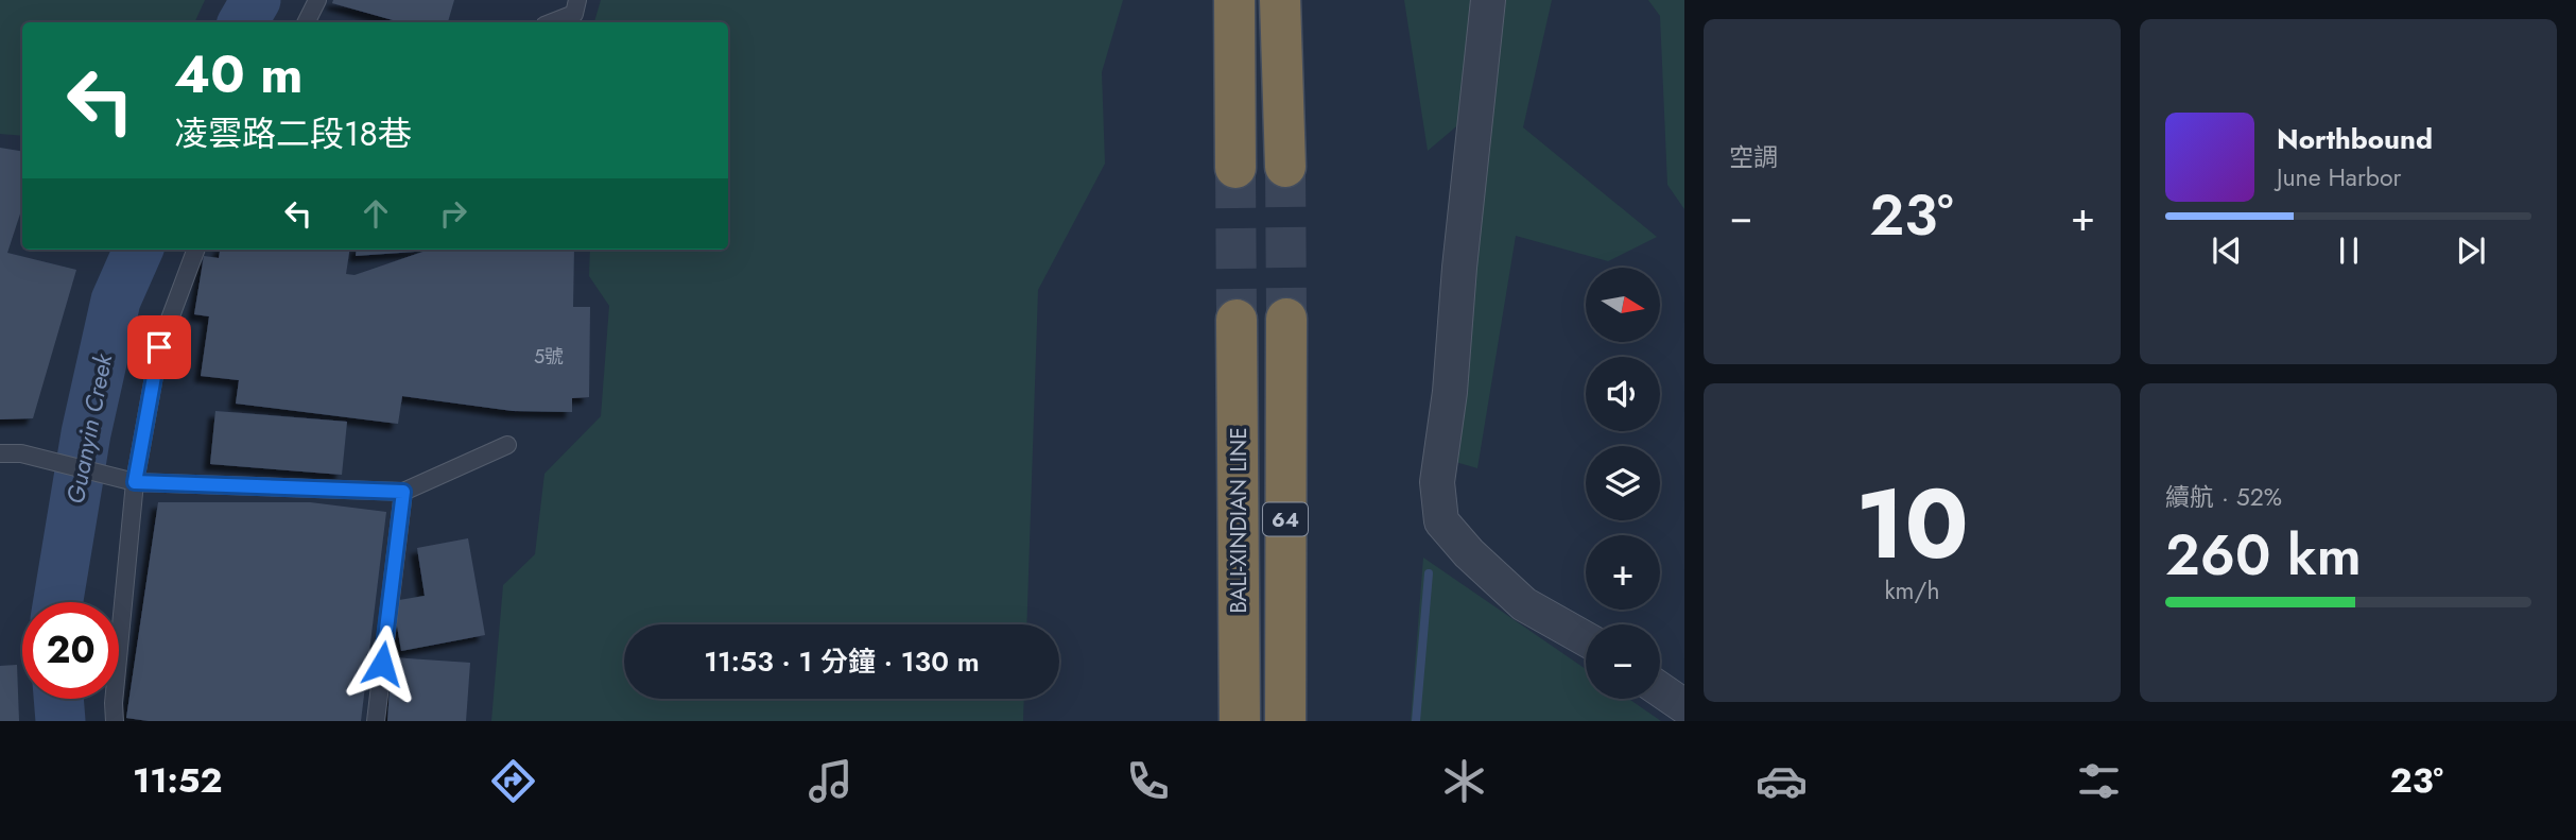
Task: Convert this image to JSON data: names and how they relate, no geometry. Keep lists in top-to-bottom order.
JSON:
{
  "streets": {
    "highway": ["64", "BALI-XINDIAN LINE"]
  },
  "water": ["Guanyin Creek"],
  "house_numbers": ["5號"],
  "north": "right",
  "page": {
    "tile": [
      "空調",
      ["10", "km/h"],
      ["續航 · 52%", "260 km"]
    ],
    "turn": ["40 m", "凌雲路二段18巷"],
    "song": ["Northbound", "June Harbor"],
    "heat": ["−", "23°", "+"],
    "map_buttons": ["+", "−"],
    "limit": "20",
    "trip": "11:53 · 1 分鐘 · 130 m",
    "tabs": ["11:52", "23°"]
  }
}
